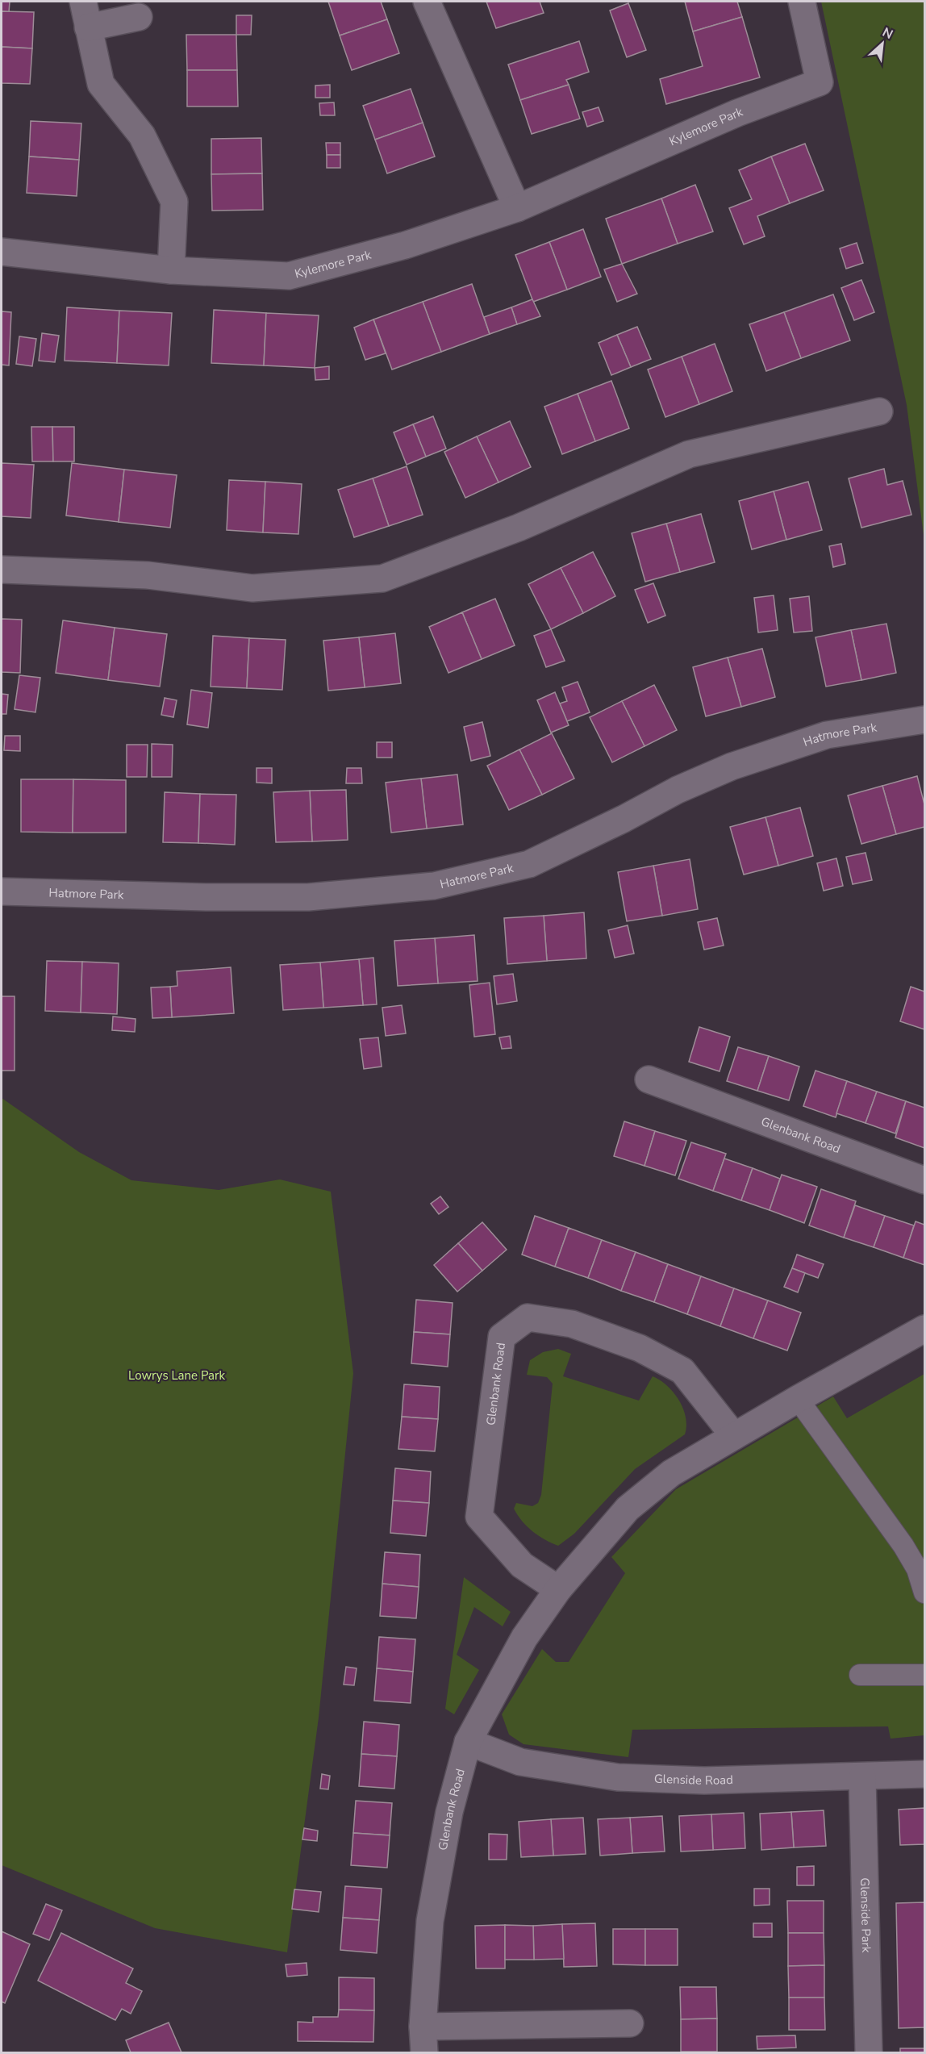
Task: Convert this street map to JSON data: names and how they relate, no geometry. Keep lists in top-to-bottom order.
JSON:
{
  "streets": {
    "street": [
      "Kylemore Park",
      "Hatmore Park",
      "Glenbank Road",
      "Glenside Road",
      "Glenside Park"
    ]
  },
  "crossings": [
    ["Glenbank Road", "Glenside Road"],
    ["Glenside Road", "Glenside Park"]
  ],
  "parks": ["Lowrys Lane Park"],
  "north": "top right"
}
